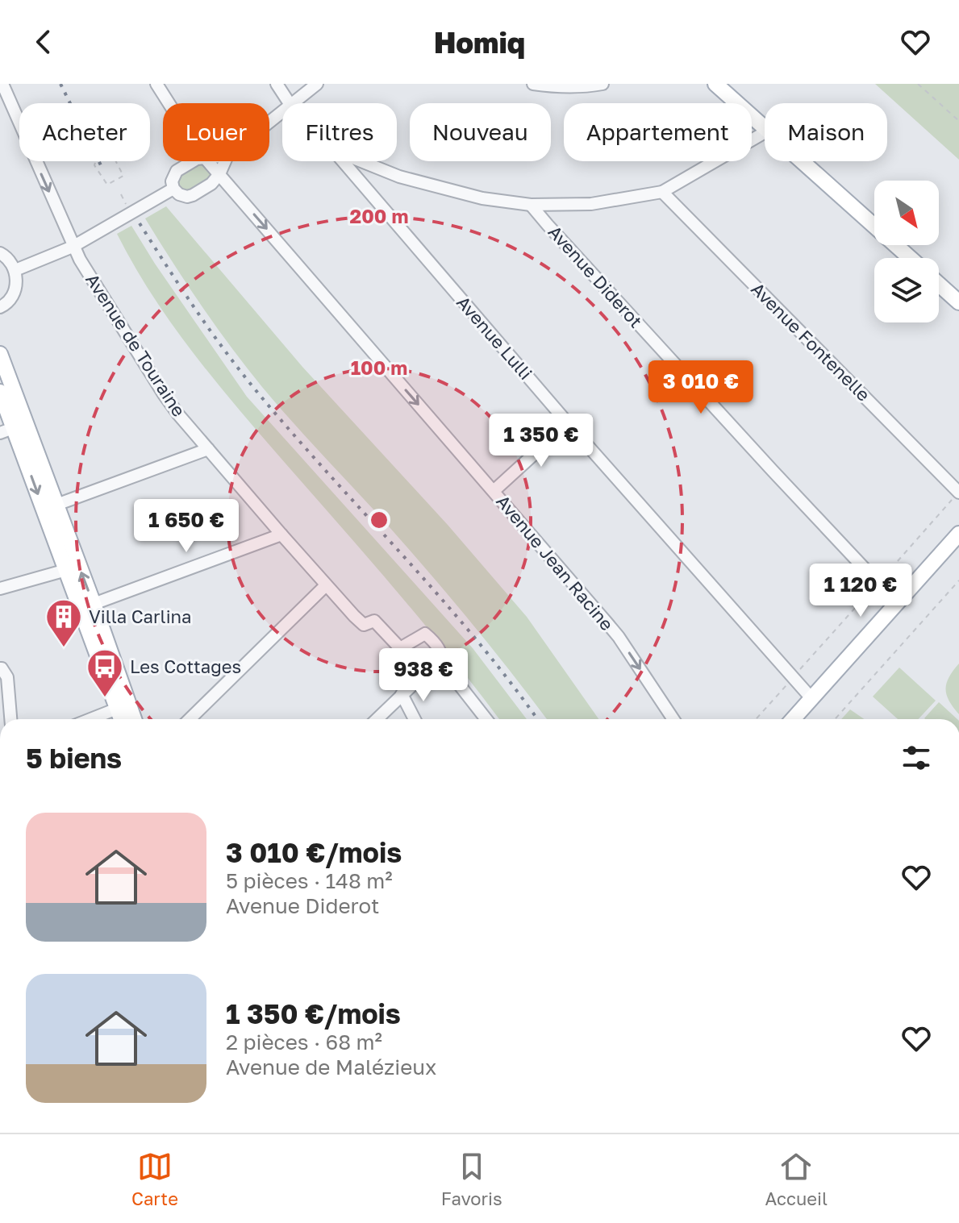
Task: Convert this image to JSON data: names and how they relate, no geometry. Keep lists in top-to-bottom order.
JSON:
{
  "streets": {
    "street": [
      "Avenue Diderot",
      "Avenue Lulli",
      "Avenue Fontenelle",
      "Avenue de Touraine",
      "Avenue Jean Racine"
    ]
  },
  "one_way": ["Avenue Jean Racine"],
  "places": {
    "building": ["Villa Carlina"],
    "bus stop": ["Les Cottages"]
  },
  "north": "bottom right",
  "page": {
    "header": "Homiq",
    "chip": [
      "Acheter",
      "Louer",
      "Filtres",
      "Nouveau",
      "Appartement",
      "Maison"
    ],
    "price": [
      "3 010 €",
      "1 350 €",
      "1 650 €",
      "1 120 €",
      "938 €"
    ],
    "heading": "5 biens",
    "list": [
      {
        "name": "3 010 €/mois",
        "note": "5 pièces · 148 m² · Avenue Diderot"
      },
      {
        "name": "1 350 €/mois",
        "note": "2 pièces · 68 m² · Avenue de Malézieux"
      }
    ],
    "tabs": ["Carte", "Favoris", "Accueil"]
  },
  "rings": ["200 m", "100 m"]
}
